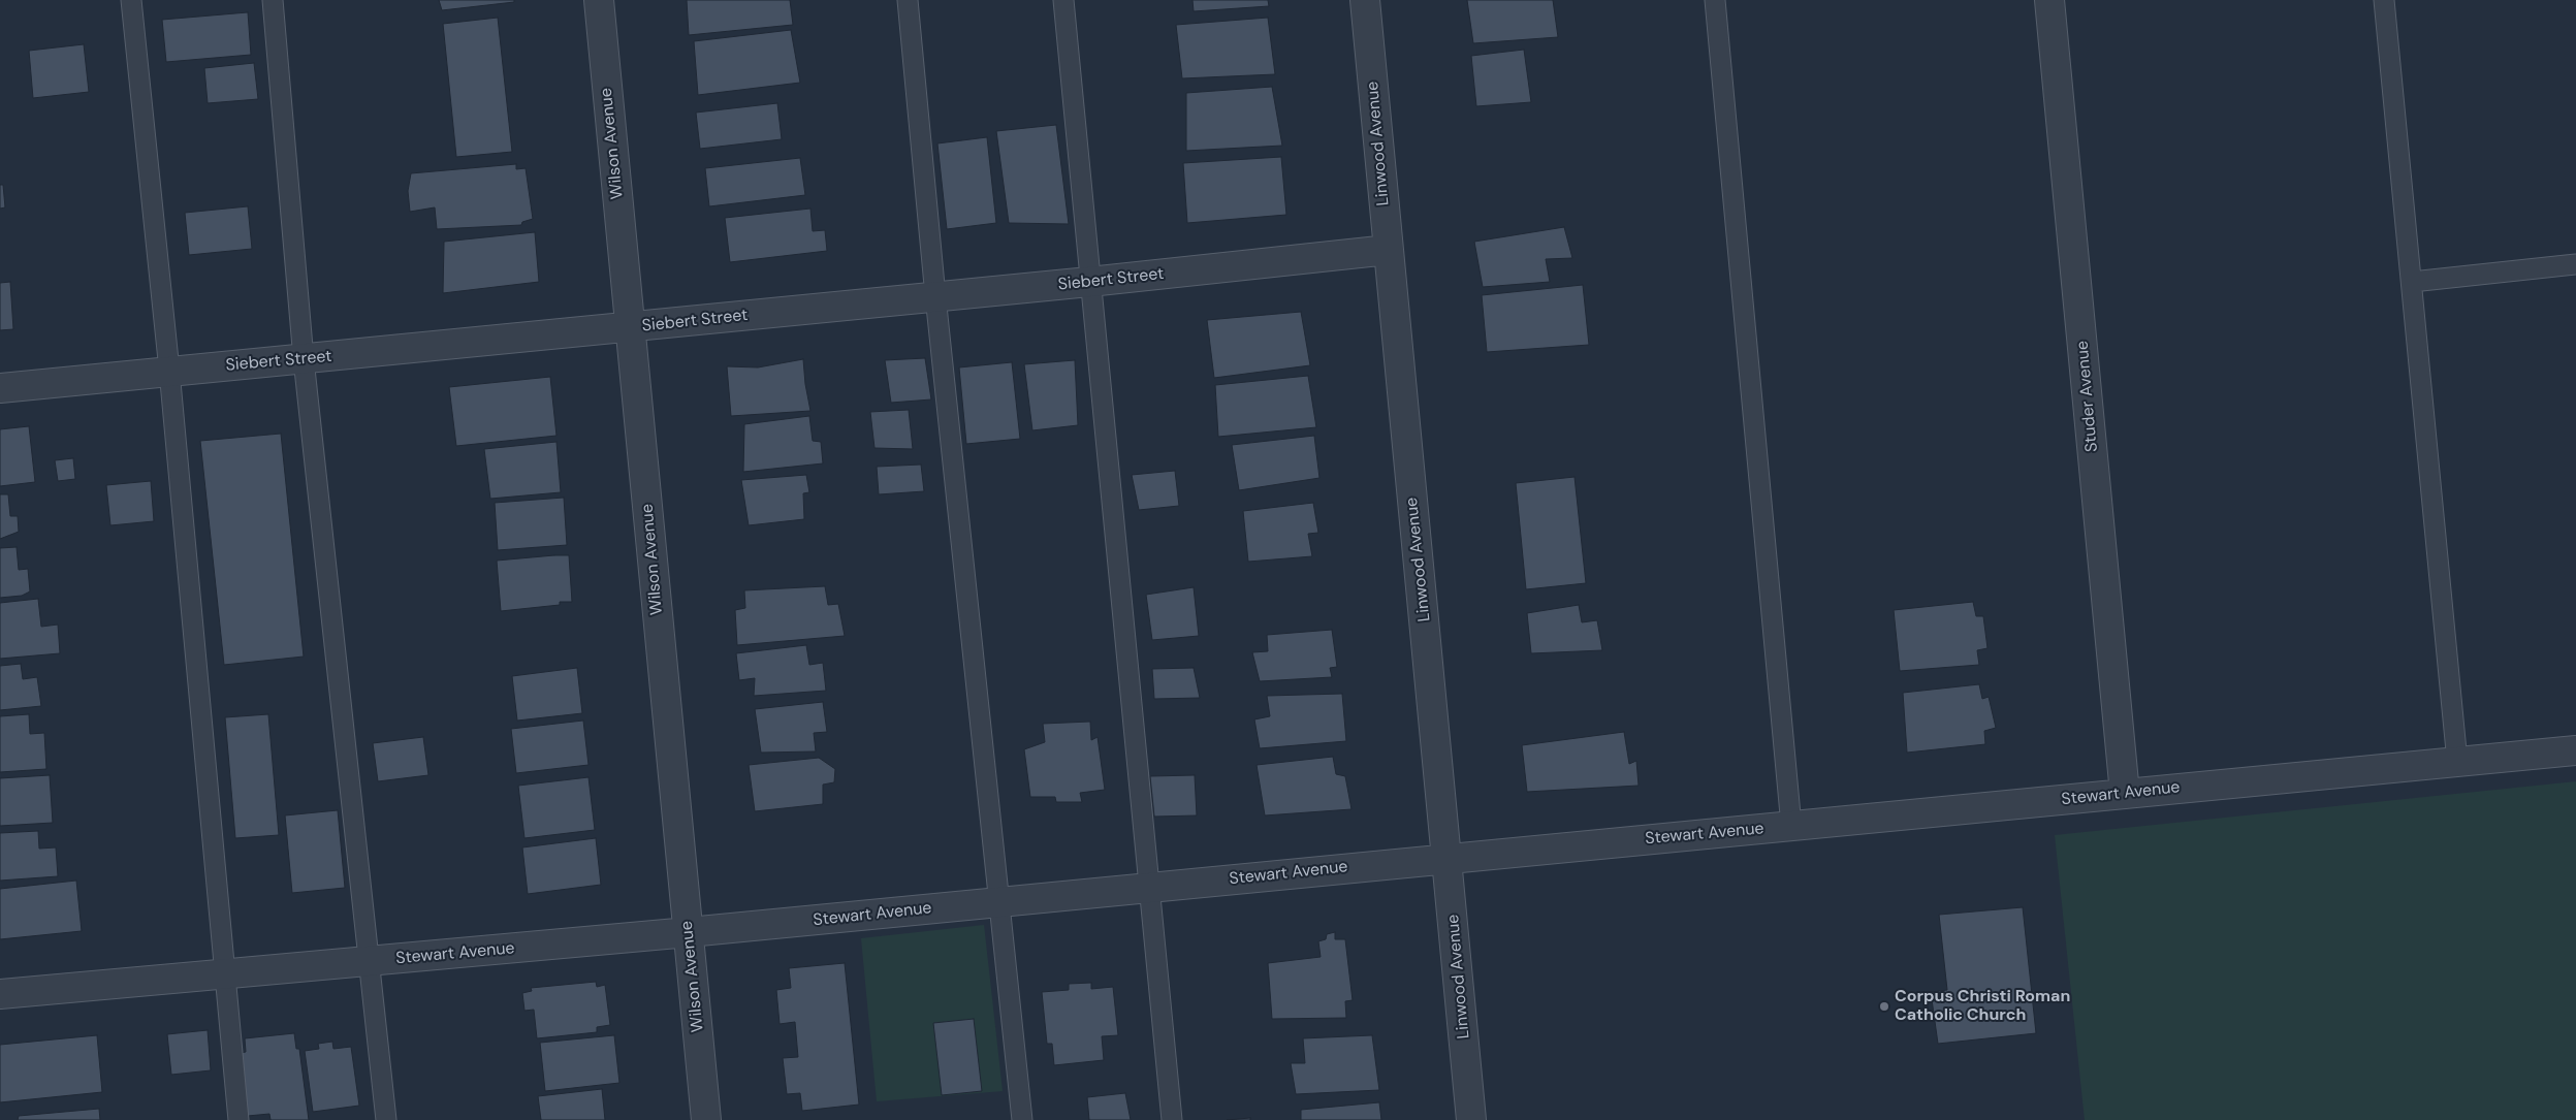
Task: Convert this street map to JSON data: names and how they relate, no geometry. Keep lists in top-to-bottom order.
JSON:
{
  "streets": {
    "street": [
      "Wilson Avenue",
      "Linwood Avenue",
      "Siebert Street",
      "Studer Avenue",
      "Stewart Avenue"
    ]
  },
  "crossings": [
    ["Wilson Avenue", "Siebert Street"],
    ["Wilson Avenue", "Stewart Avenue"],
    ["Linwood Avenue", "Siebert Street"],
    ["Linwood Avenue", "Stewart Avenue"],
    ["Studer Avenue", "Stewart Avenue"]
  ],
  "places": ["Corpus Christi Roman Catholic Church"]
}
